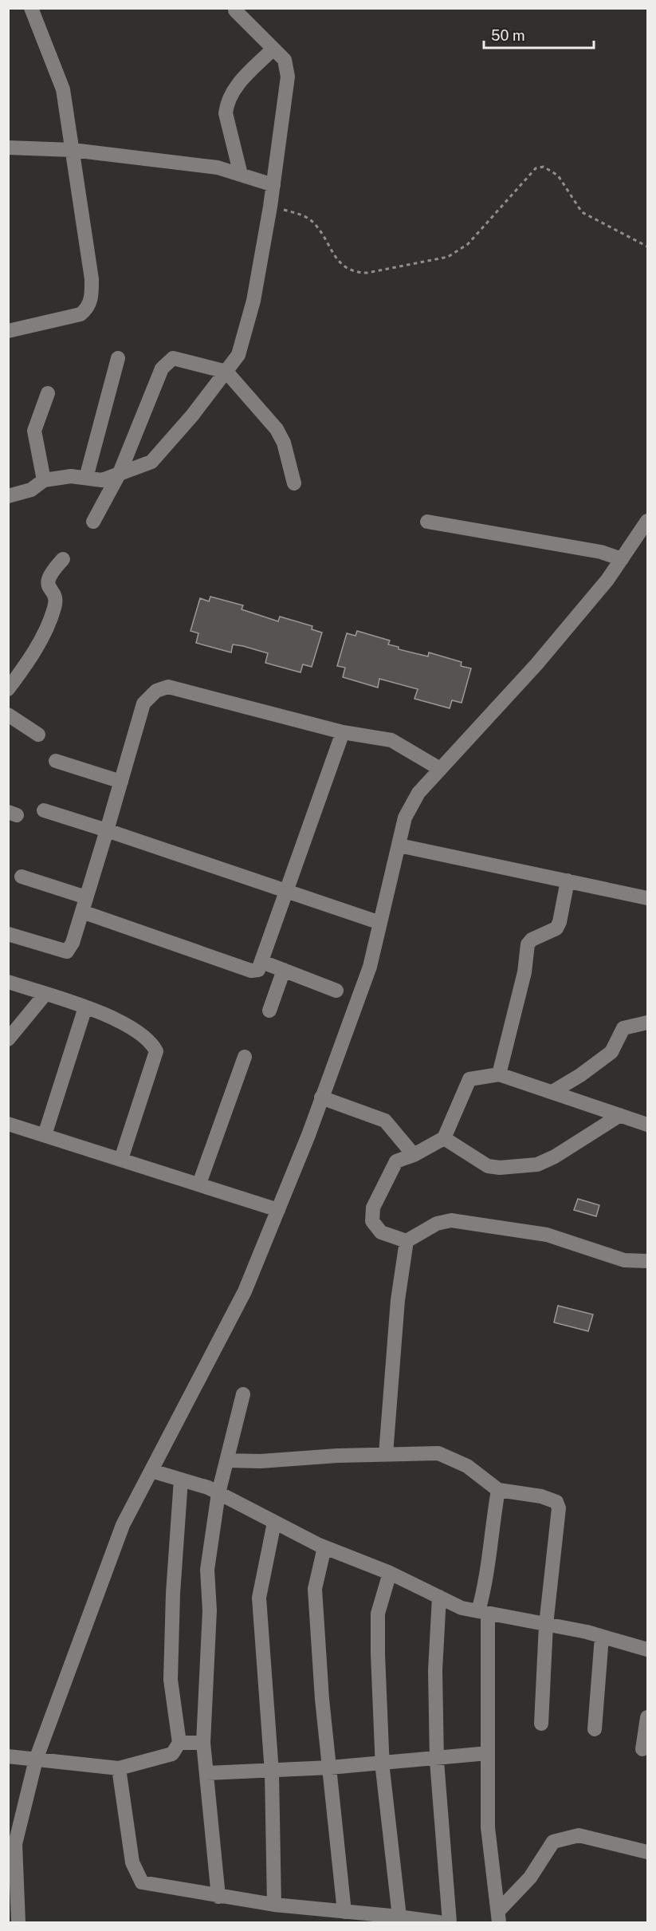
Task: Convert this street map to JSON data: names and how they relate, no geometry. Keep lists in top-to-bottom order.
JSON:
{
  "scale_bar": "50 m"
}
